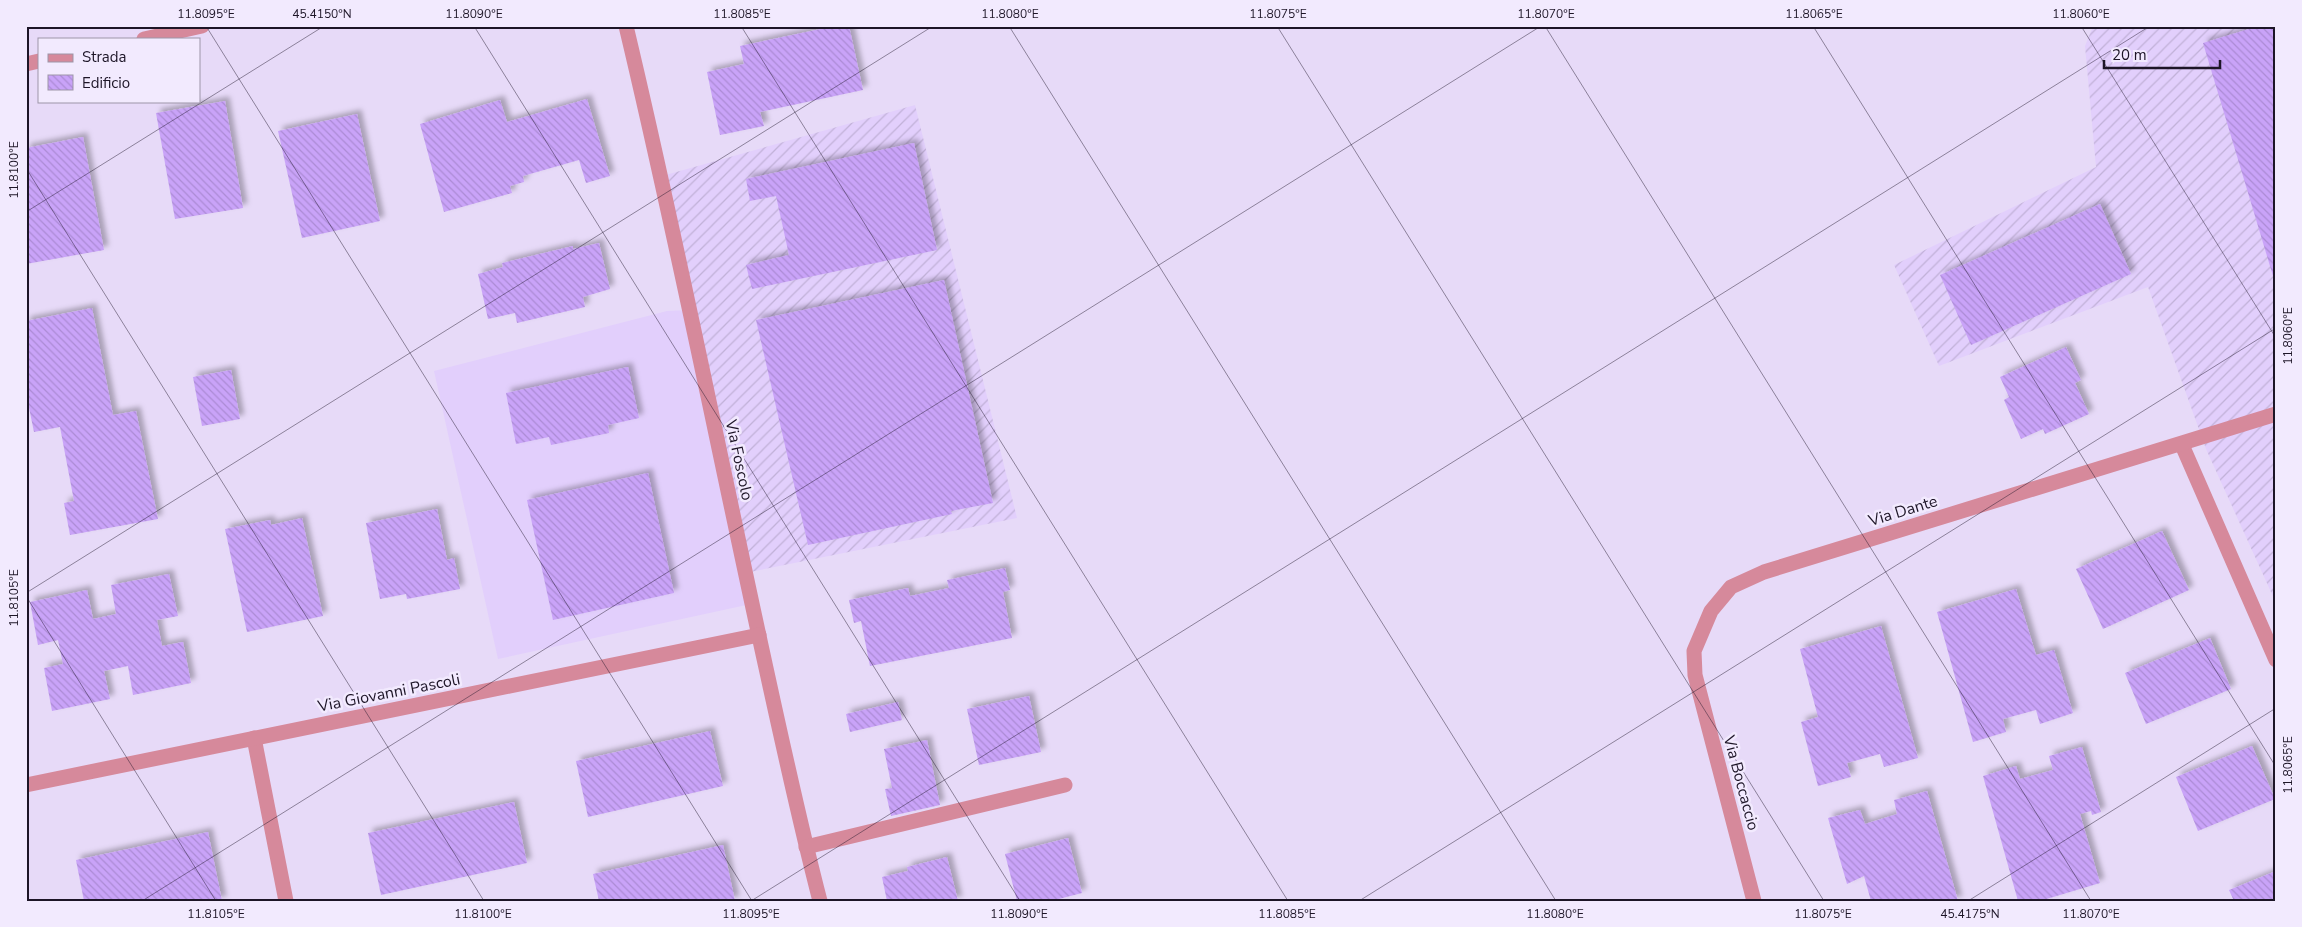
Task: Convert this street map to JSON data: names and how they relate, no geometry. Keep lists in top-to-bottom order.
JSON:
{
  "streets": {
    "street": [
      "Via Foscolo",
      "Via Dante",
      "Via Giovanni Pascoli",
      "Via Boccaccio"
    ]
  },
  "crossings": [
    ["Via Foscolo", "Via Giovanni Pascoli"],
    ["Via Dante", "Via Boccaccio"]
  ],
  "legend": ["Strada", "Edificio"],
  "scale_bar": "20 m",
  "coordinates": [
    "11.8095°E",
    "45.4150°N",
    "11.8090°E",
    "11.8085°E",
    "11.8080°E",
    "11.8075°E",
    "11.8070°E",
    "11.8065°E",
    "11.8060°E",
    "11.8100°E",
    "11.8105°E",
    "45.4175°N"
  ]
}
